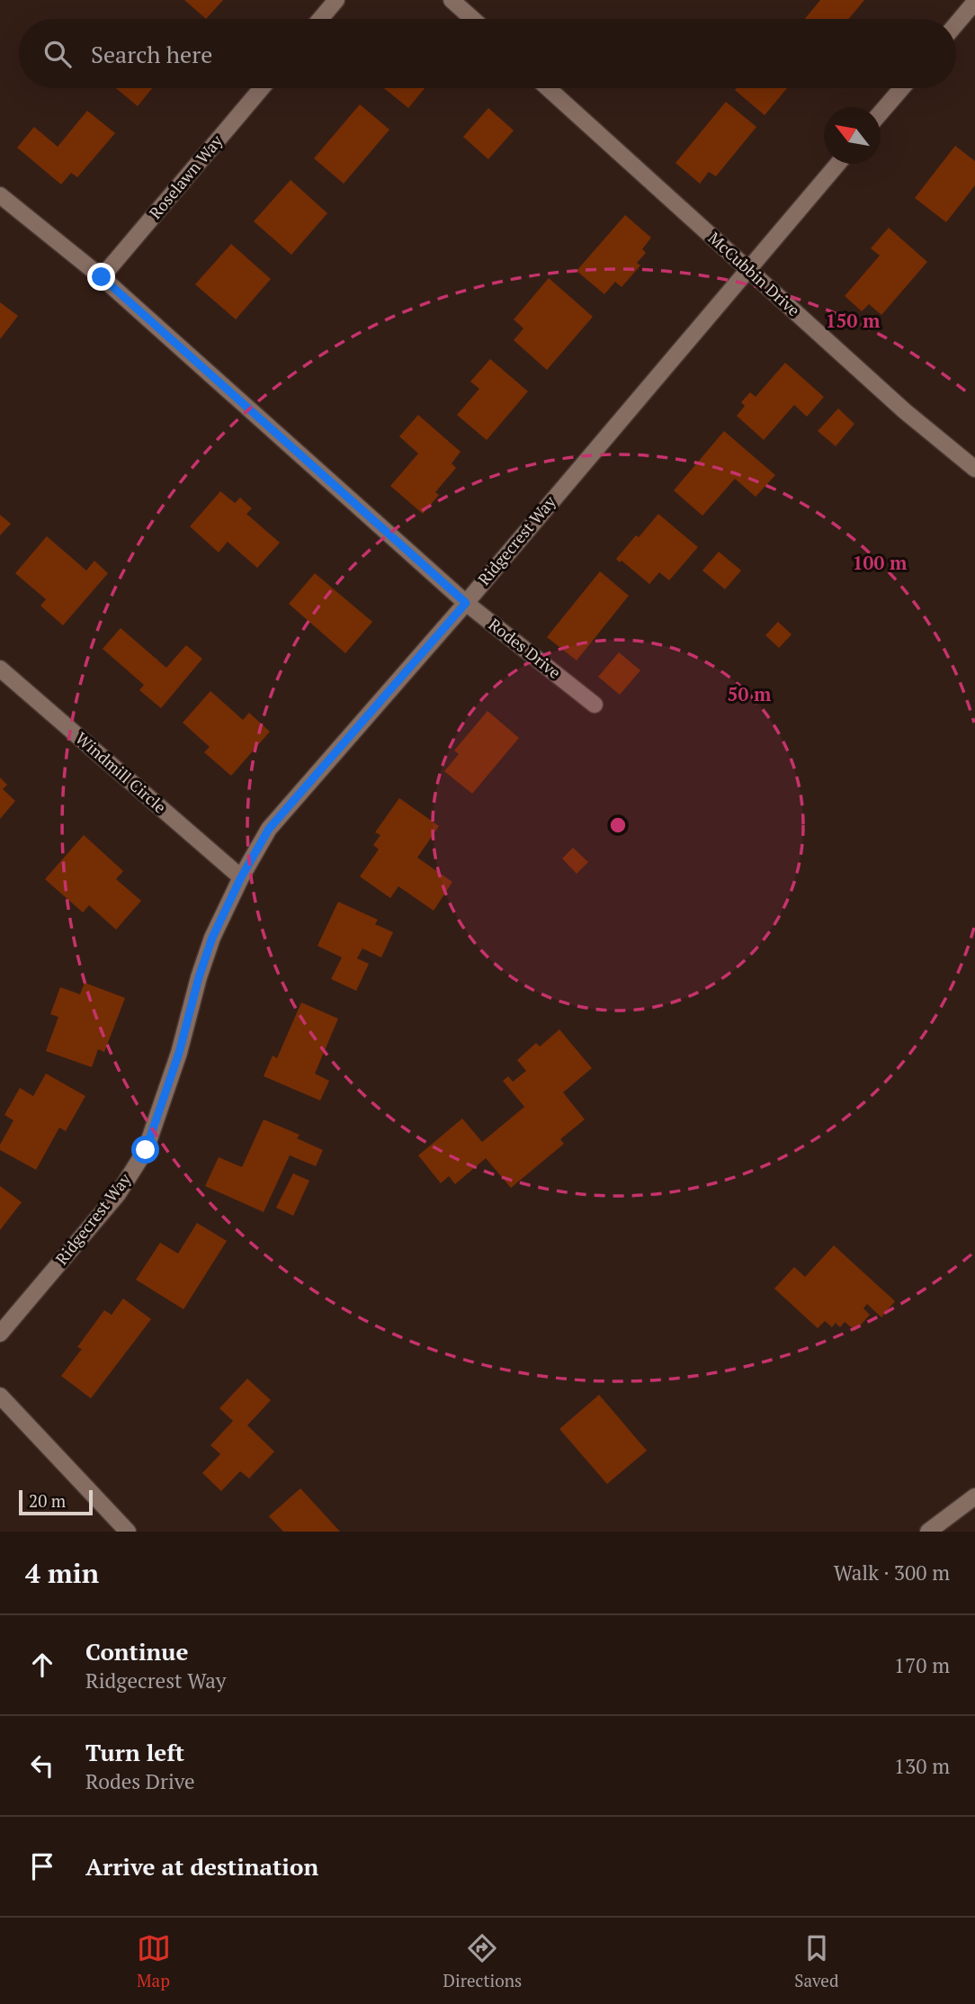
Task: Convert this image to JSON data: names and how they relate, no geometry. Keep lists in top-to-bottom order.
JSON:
{
  "streets": {
    "street": [
      "Roselawn Way",
      "McCubbin Drive",
      "Ridgecrest Way",
      "Rodes Drive",
      "Windmill Circle"
    ]
  },
  "crossings": [
    ["Roselawn Way", "Rodes Drive"],
    ["McCubbin Drive", "Ridgecrest Way"],
    ["Ridgecrest Way", "Rodes Drive"],
    ["Ridgecrest Way", "Windmill Circle"]
  ],
  "scale_bar": "20 m",
  "north": "top left",
  "page": {
    "search": "Search here",
    "scale": "20 m",
    "heading": ["4 min", "Walk · 300 m"],
    "list": [
      ["Continue", "Ridgecrest Way", "170 m"],
      ["Turn left", "Rodes Drive", "130 m"],
      "Arrive at destination"
    ],
    "nav": ["Map", "Directions", "Saved"]
  },
  "rings": ["150 m", "100 m", "50 m"]
}
